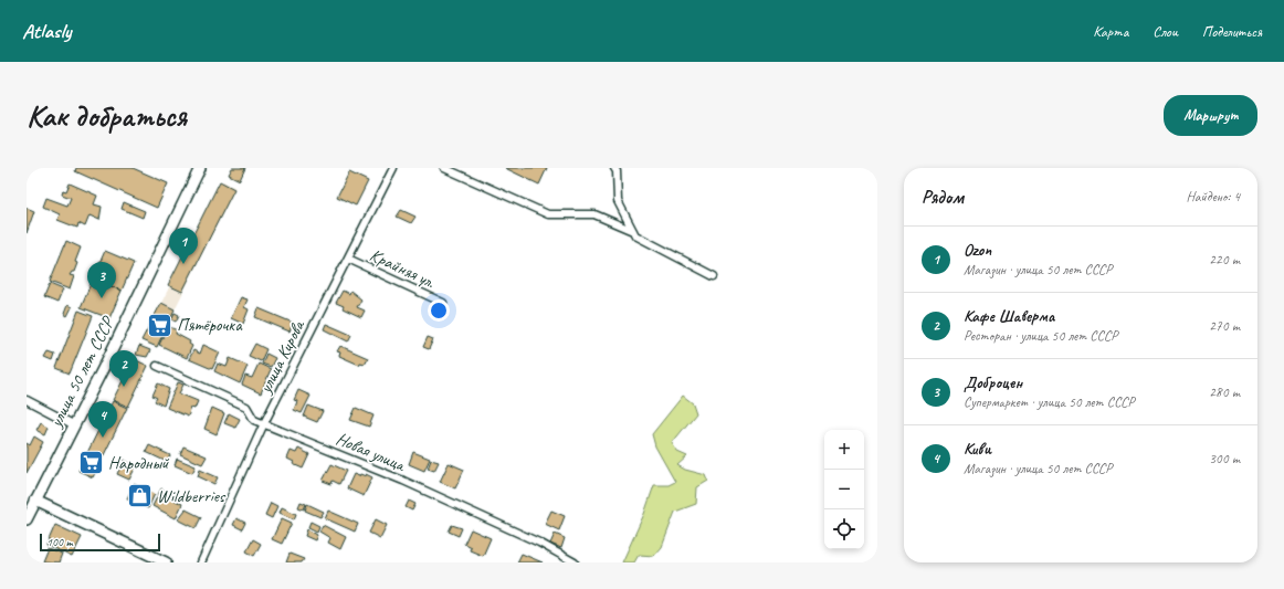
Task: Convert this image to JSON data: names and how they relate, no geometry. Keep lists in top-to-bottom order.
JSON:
{
  "streets": {
    "main road": ["улица 50 лет СССР"],
    "street": ["Крайняя ул.", "улица Кирова", "Новая улица"]
  },
  "crossings": [
    ["Крайняя ул.", "улица Кирова"],
    ["улица Кирова", "Новая улица"]
  ],
  "places": {
    "supermarket": ["Пятёрочка", "Народный"],
    "shop": ["Wildberries"]
  },
  "scale_bar": "100 m",
  "page": {
    "header": "Atlasly",
    "nav": ["Карта", "Слои", "Поделиться"],
    "buttons": "Маршрут",
    "title": "Как добраться",
    "heading": ["Рядом", "Найдено: 4"],
    "list": [
      {
        "mark": "1",
        "name": "Ozon",
        "note": "Магазин · улица 50 лет СССР",
        "value": "220 m"
      },
      {
        "mark": "2",
        "name": "Кафе Шаверма",
        "note": "Ресторан · улица 50 лет СССР",
        "value": "270 m"
      },
      {
        "mark": "3",
        "name": "Доброцен",
        "note": "Супермаркет · улица 50 лет СССР",
        "value": "280 m"
      },
      {
        "mark": "4",
        "name": "Киви",
        "note": "Магазин · улица 50 лет СССР",
        "value": "300 m"
      }
    ],
    "pins": [
      "1",
      "3",
      "2",
      "4"
    ],
    "map_buttons": ["+", "−"],
    "scale": "100 m"
  }
}
